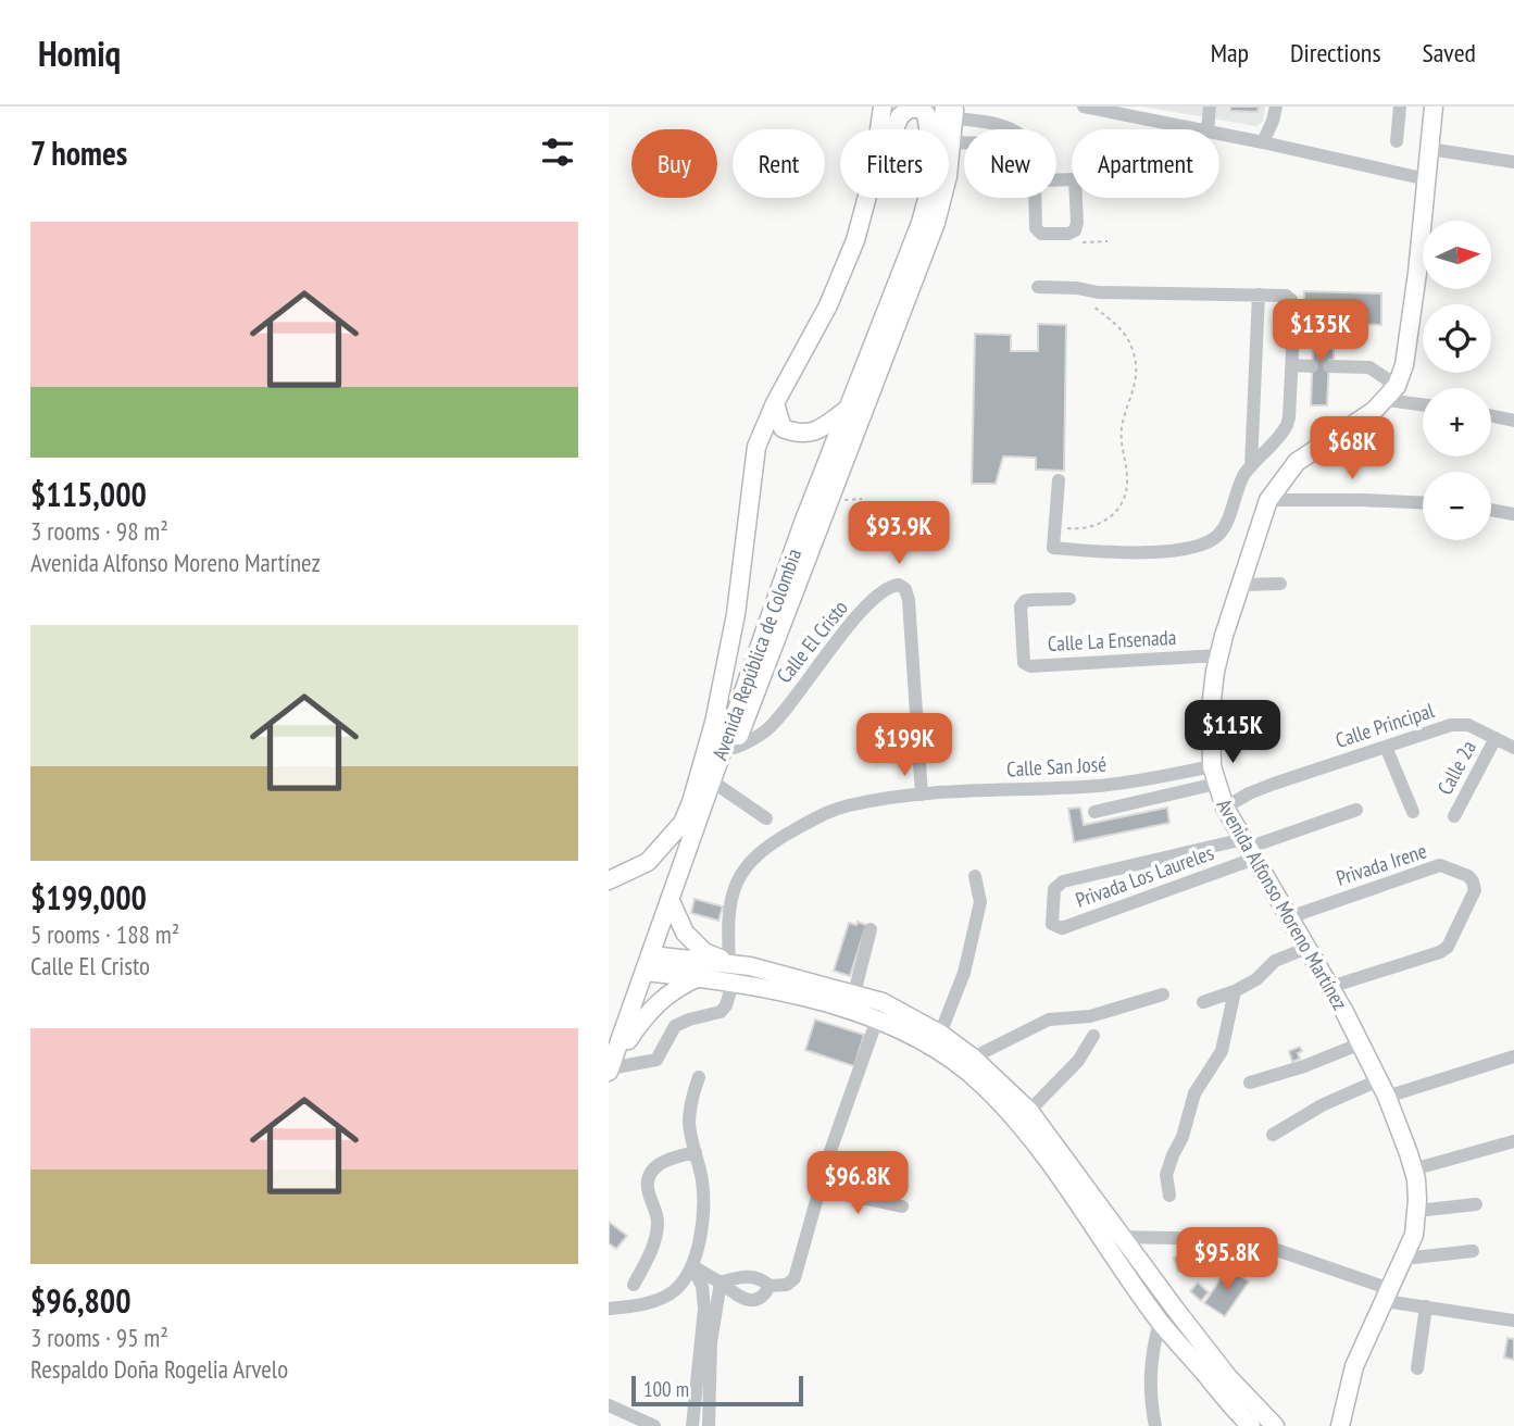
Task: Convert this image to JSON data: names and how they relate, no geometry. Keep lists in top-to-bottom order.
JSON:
{
  "streets": {
    "main road": ["Avenida República de Colombia", "Avenida Alfonso Moreno Martínez"],
    "street": [
      "Calle La Ensenada",
      "Calle El Cristo",
      "Calle Principal",
      "Calle San José",
      "Calle 2a",
      "Privada Irene",
      "Privada Los Laureles"
    ]
  },
  "crossings": [
    ["Calle La Ensenada", "Avenida Alfonso Moreno Martínez"],
    ["Calle El Cristo", "Avenida República de Colombia"],
    ["Calle El Cristo", "Calle San José"],
    ["Calle Principal", "Calle 2a"],
    ["Calle Principal", "Avenida Alfonso Moreno Martínez"],
    ["Calle San José", "Avenida Alfonso Moreno Martínez"],
    ["Privada Irene", "Avenida Alfonso Moreno Martínez"],
    ["Privada Los Laureles", "Avenida Alfonso Moreno Martínez"]
  ],
  "scale_bar": "100 m",
  "north": "right",
  "page": {
    "header": "Homiq",
    "nav": ["Map", "Directions", "Saved"],
    "heading": "7 homes",
    "chip": [
      "Buy",
      "Rent",
      "Filters",
      "New",
      "Apartment"
    ],
    "list": [
      {
        "name": "$115,000",
        "note": "3 rooms · 98 m² · Avenida Alfonso Moreno Martínez"
      },
      {
        "name": "$199,000",
        "note": "5 rooms · 188 m² · Calle El Cristo"
      },
      {
        "name": "$96,800",
        "note": "3 rooms · 95 m² · Respaldo Doña Rogelia Arvelo"
      }
    ],
    "map_buttons": ["+", "−"],
    "price": [
      "$135K",
      "$68K",
      "$93.9K",
      "$115K",
      "$199K",
      "$96.8K",
      "$95.8K"
    ],
    "scale": "100 m"
  }
}
